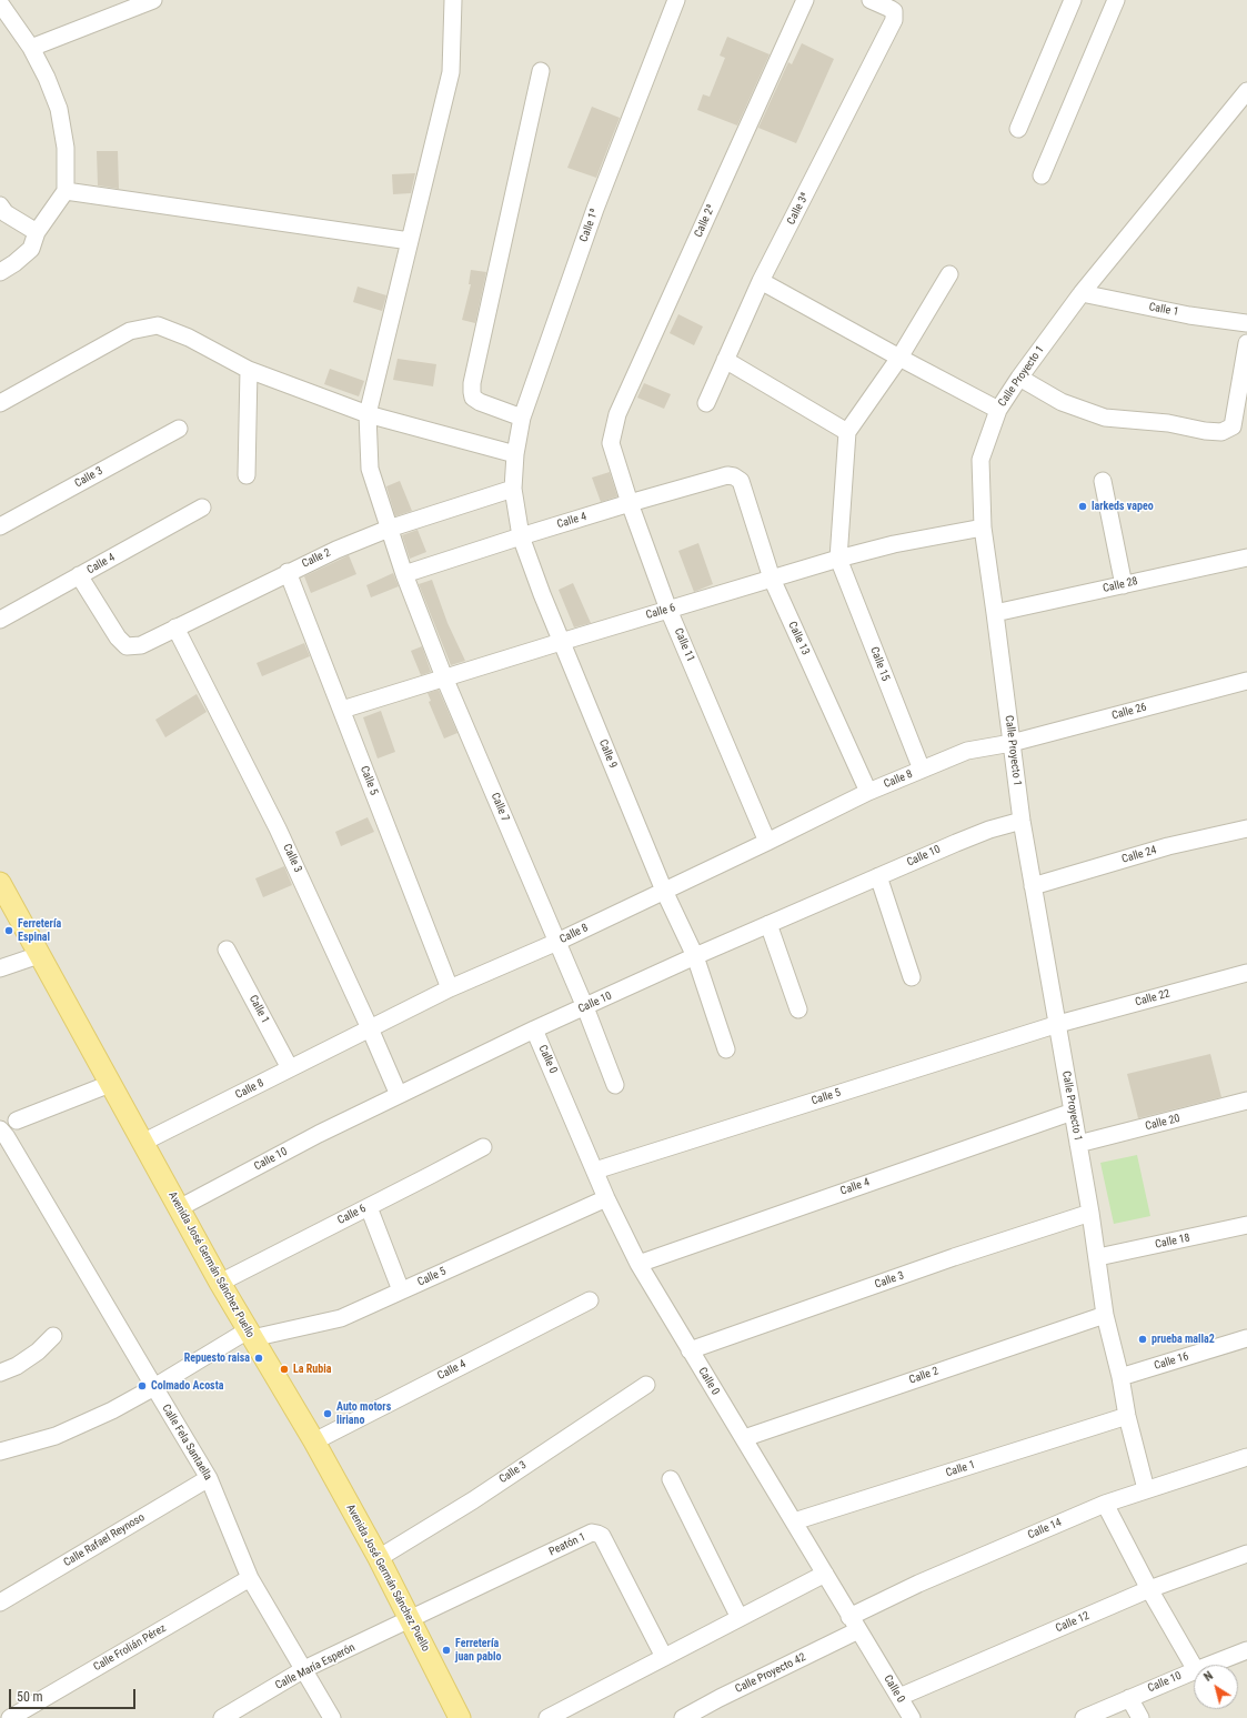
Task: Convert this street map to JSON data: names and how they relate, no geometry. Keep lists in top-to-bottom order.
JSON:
{
  "streets": {
    "main road": ["Avenida José Germán Sánchez Puello"],
    "street": [
      "Calle 3ª",
      "Calle 2ª",
      "Calle 1ª",
      "Calle 1",
      "Calle Proyecto 1",
      "Calle 3",
      "Calle 4",
      "Calle 2",
      "Calle 28",
      "Calle 6",
      "Calle 13",
      "Calle 11",
      "Calle 15",
      "Calle 26",
      "Calle 9",
      "Calle 8",
      "Calle 5",
      "Calle 7",
      "Calle 24",
      "Calle 10",
      "Calle 22",
      "Calle 0",
      "Calle 20",
      "Calle 18",
      "Calle 16",
      "Calle Fela Santaella",
      "Calle 14",
      "Calle Rafael Reynoso",
      "Peatón 1",
      "Calle 12",
      "Calle Frolián Pérez",
      "Calle María Esperón",
      "Calle Proyecto 42"
    ]
  },
  "crossings": [
    ["Calle 2ª", "Calle 11"],
    ["Calle 1ª", "Calle 9"],
    ["Calle 1", "Calle Proyecto 1"],
    ["Calle 1", "Calle 8"],
    ["Calle 1", "Calle 0"],
    ["Calle Proyecto 1", "Calle 3"],
    ["Calle Proyecto 1", "Calle 4"],
    ["Calle Proyecto 1", "Calle 2"],
    ["Calle Proyecto 1", "Calle 28"],
    ["Calle Proyecto 1", "Calle 6"],
    ["Calle Proyecto 1", "Calle 26"],
    ["Calle Proyecto 1", "Calle 8"],
    ["Calle Proyecto 1", "Calle 5"],
    ["Calle Proyecto 1", "Calle 24"],
    ["Calle Proyecto 1", "Calle 10"],
    ["Calle Proyecto 1", "Calle 22"],
    ["Calle Proyecto 1", "Calle 20"],
    ["Calle Proyecto 1", "Calle 18"],
    ["Calle Proyecto 1", "Calle 16"],
    ["Calle Proyecto 1", "Calle 14"],
    ["Calle 3", "Calle 2"],
    ["Calle 3", "Calle 8"],
    ["Calle 3", "Calle 10"],
    ["Calle 3", "Calle 0"],
    ["Calle 3", "Avenida José Germán Sánchez Puello"],
    ["Calle 4", "Calle 2"],
    ["Calle 4", "Calle 13"],
    ["Calle 4", "Calle 11"],
    ["Calle 4", "Calle 9"],
    ["Calle 4", "Calle 7"],
    ["Calle 4", "Calle 0"],
    ["Calle 4", "Avenida José Germán Sánchez Puello"],
    ["Calle 2", "Calle 9"],
    ["Calle 2", "Calle 5"],
    ["Calle 2", "Calle 7"],
    ["Calle 2", "Calle 0"],
    ["Calle 6", "Calle 13"],
    ["Calle 6", "Calle 11"],
    ["Calle 6", "Calle 15"],
    ["Calle 6", "Calle 9"],
    ["Calle 6", "Calle 5"],
    ["Calle 6", "Calle 7"],
    ["Calle 6", "Avenida José Germán Sánchez Puello"],
    ["Calle 13", "Calle 8"],
    ["Calle 11", "Calle 8"],
    ["Calle 15", "Calle 8"],
    ["Calle 26", "Calle 8"],
    ["Calle 9", "Calle 8"],
    ["Calle 9", "Calle 10"],
    ["Calle 8", "Calle 5"],
    ["Calle 8", "Calle 7"],
    ["Calle 8", "Avenida José Germán Sánchez Puello"],
    ["Calle 5", "Calle 22"],
    ["Calle 5", "Calle 0"],
    ["Calle 5", "Avenida José Germán Sánchez Puello"],
    ["Calle 5", "Calle Fela Santaella"],
    ["Calle 7", "Calle 10"],
    ["Calle 10", "Calle 0"],
    ["Calle 10", "Avenida José Germán Sánchez Puello"],
    ["Calle 0", "Calle 14"],
    ["Calle 0", "Calle 12"],
    ["Calle 0", "Calle Proyecto 42"],
    ["Avenida José Germán Sánchez Puello", "Peatón 1"],
    ["Avenida José Germán Sánchez Puello", "Calle María Esperón"],
    ["Calle Fela Santaella", "Calle Rafael Reynoso"],
    ["Calle Fela Santaella", "Calle Frolián Pérez"],
    ["Calle Fela Santaella", "Calle María Esperón"],
    ["Calle 14", "Calle Proyecto 42"],
    ["Peatón 1", "Calle María Esperón"]
  ],
  "places": [
    "larkeds vapeo",
    "Ferretería Espinal",
    "prueba malla2",
    "Repuesto raisa",
    "La Rubia",
    "Colmado Acosta",
    "Auto motors liriano",
    "Ferretería juan pablo"
  ],
  "scale_bar": "50 m",
  "north": "top left"
}
